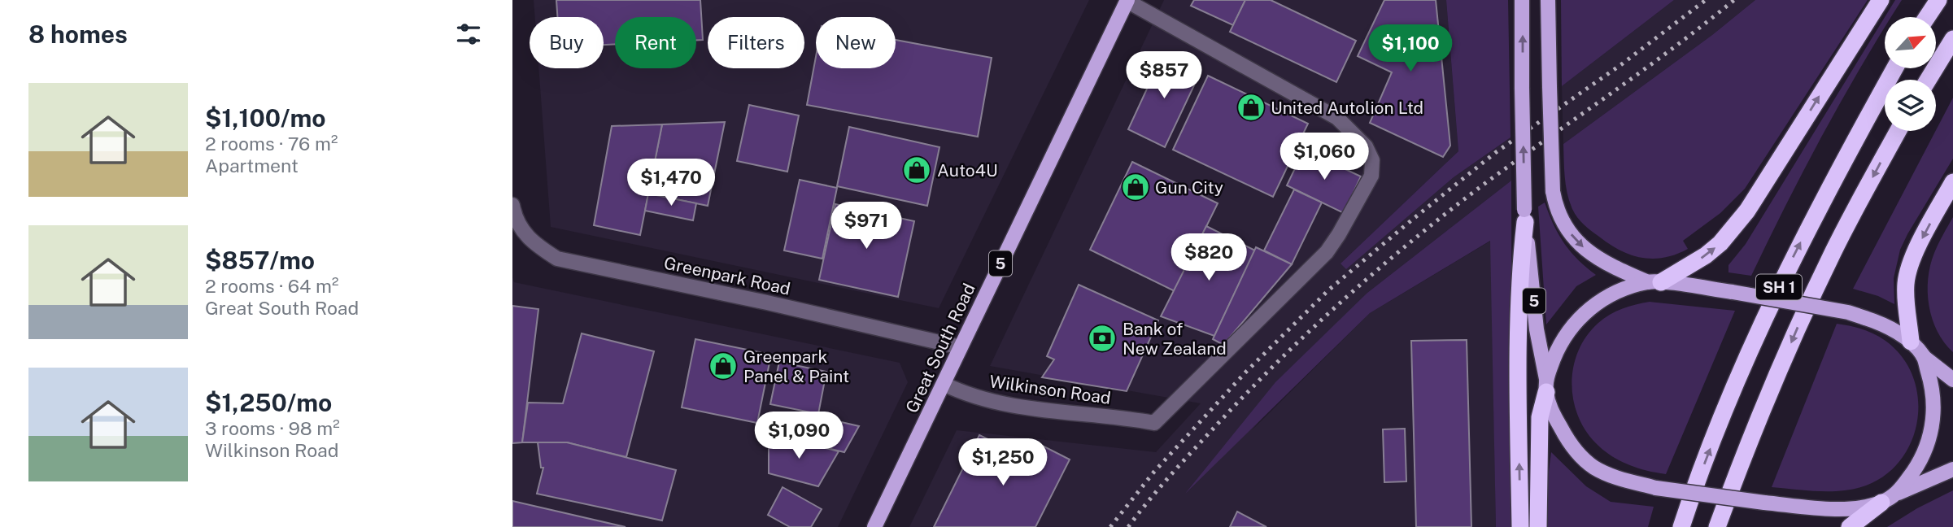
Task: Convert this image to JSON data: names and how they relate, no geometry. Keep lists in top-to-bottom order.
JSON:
{
  "streets": {
    "highway": ["SH 1"],
    "main road": ["5", "Great South Road"],
    "street": ["Greenpark Road", "Wilkinson Road"]
  },
  "crossings": [
    ["Greenpark Road", "Great South Road"],
    ["Great South Road", "Wilkinson Road"]
  ],
  "places": {
    "shop": [
      "United Autolion Ltd",
      "Auto4U",
      "Gun City",
      "Greenpark Panel & Paint"
    ],
    "bank": ["Bank of New Zealand"]
  },
  "north": "top right",
  "page": {
    "heading": "8 homes",
    "chip": [
      "Buy",
      "Rent",
      "Filters",
      "New"
    ],
    "price": [
      "$1,100",
      "$857",
      "$1,060",
      "$1,470",
      "$971",
      "$820",
      "$1,090",
      "$1,250"
    ],
    "list": [
      {
        "name": "$1,100/mo",
        "note": "2 rooms · 76 m² · Apartment"
      },
      {
        "name": "$857/mo",
        "note": "2 rooms · 64 m² · Great South Road"
      },
      {
        "name": "$1,250/mo",
        "note": "3 rooms · 98 m² · Wilkinson Road"
      }
    ]
  }
}
